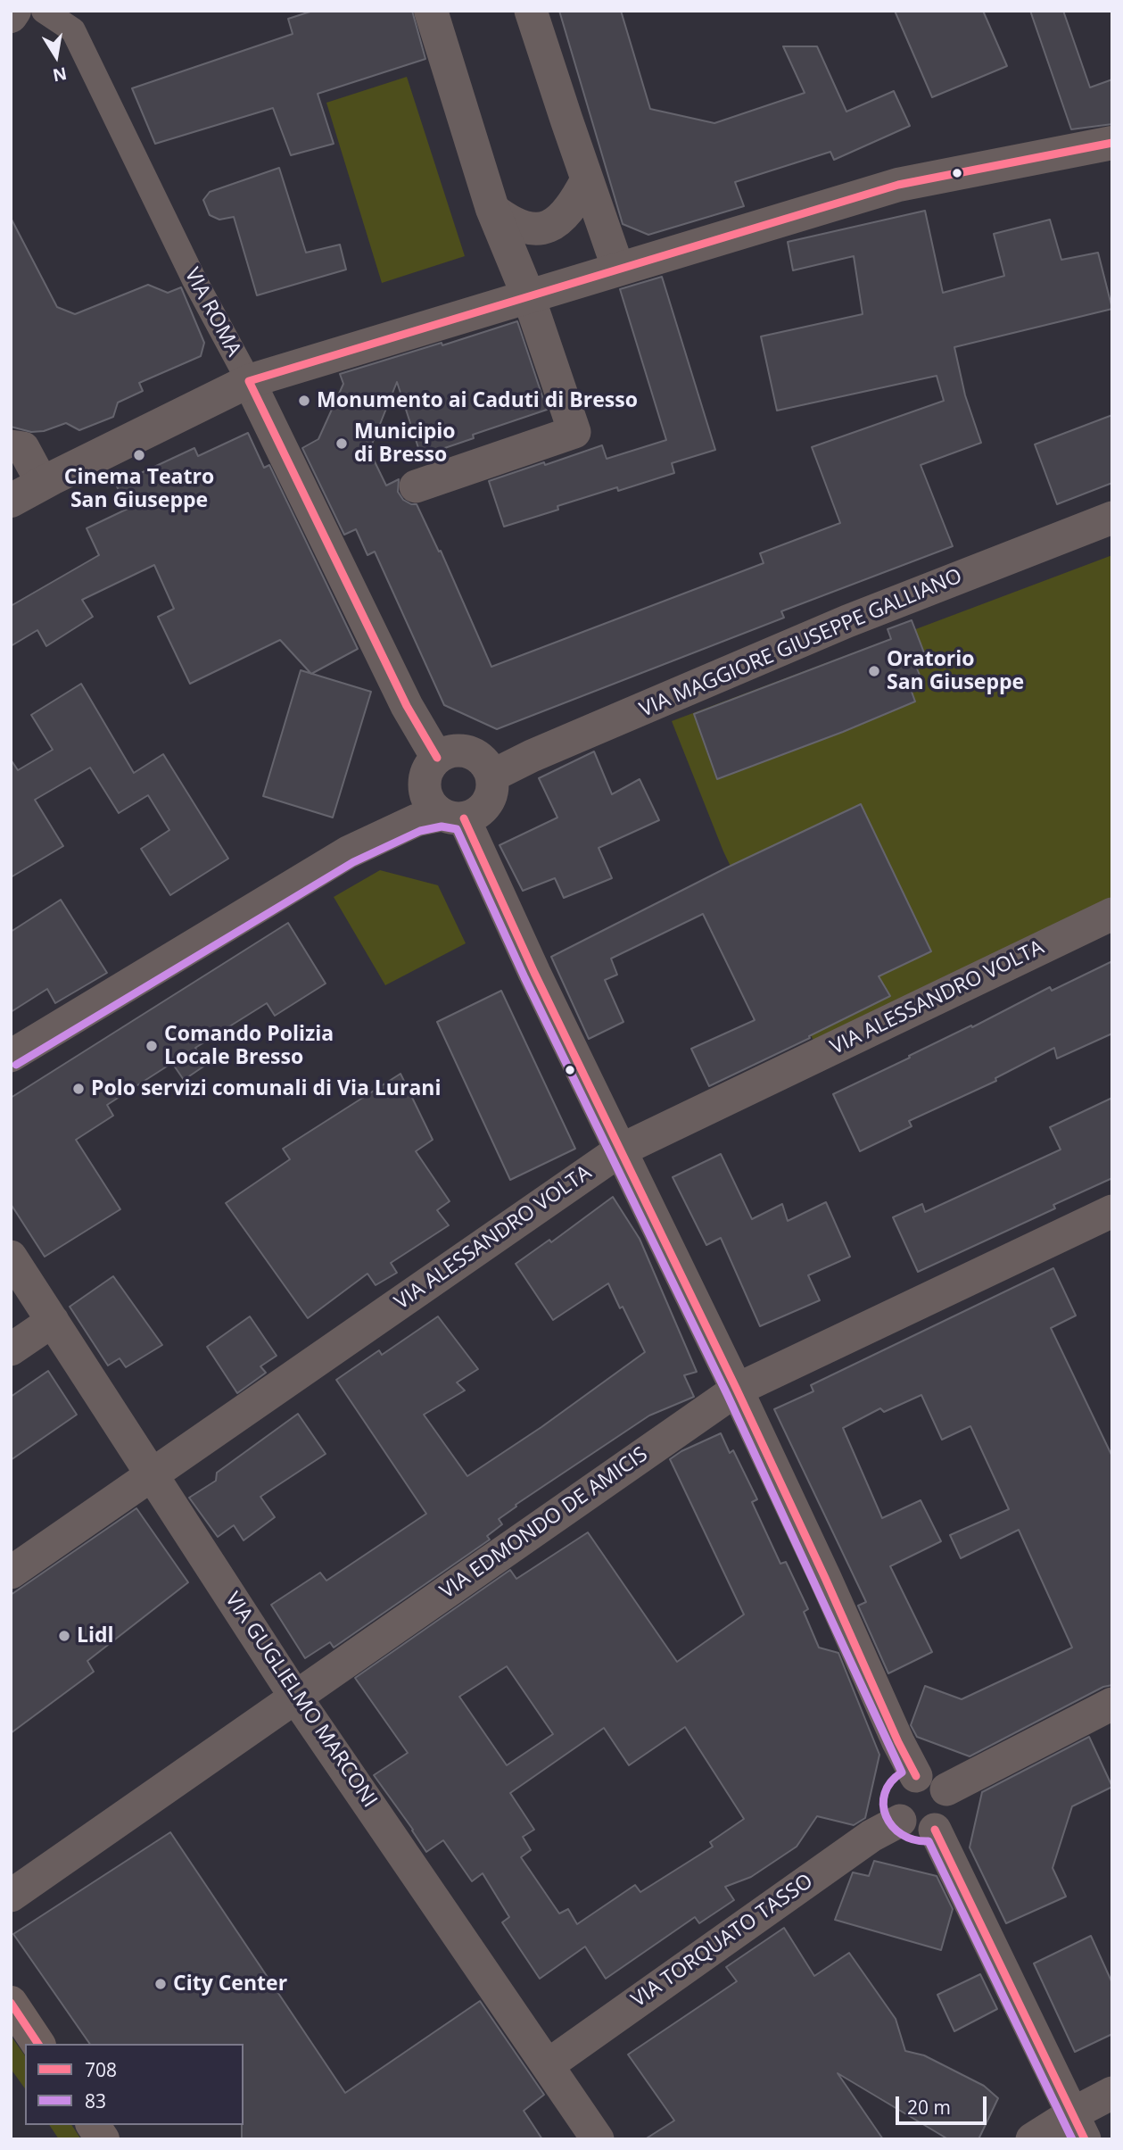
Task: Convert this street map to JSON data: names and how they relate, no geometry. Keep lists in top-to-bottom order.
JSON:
{
  "streets": {
    "street": [
      "VIA ROMA",
      "VIA MAGGIORE GIUSEPPE GALLIANO",
      "VIA ALESSANDRO VOLTA",
      "VIA EDMONDO DE AMICIS",
      "VIA GUGLIELMO MARCONI",
      "VIA TORQUATO TASSO"
    ]
  },
  "crossings": [
    ["VIA ROMA", "VIA MAGGIORE GIUSEPPE GALLIANO"],
    ["VIA ALESSANDRO VOLTA", "VIA GUGLIELMO MARCONI"],
    ["VIA EDMONDO DE AMICIS", "VIA GUGLIELMO MARCONI"],
    ["VIA GUGLIELMO MARCONI", "VIA TORQUATO TASSO"]
  ],
  "places": [
    "Monumento ai Caduti di Bresso",
    "Municipio di Bresso",
    "Cinema Teatro San Giuseppe",
    "Oratorio San Giuseppe",
    "Comando Polizia Locale Bresso",
    "Polo servizi comunali di Via Lurani",
    "Lidl",
    "City Center"
  ],
  "lines": ["transit line 708", "transit line 83"],
  "legend": ["708", "83"],
  "scale_bar": "20 m",
  "north": "bottom"
}
